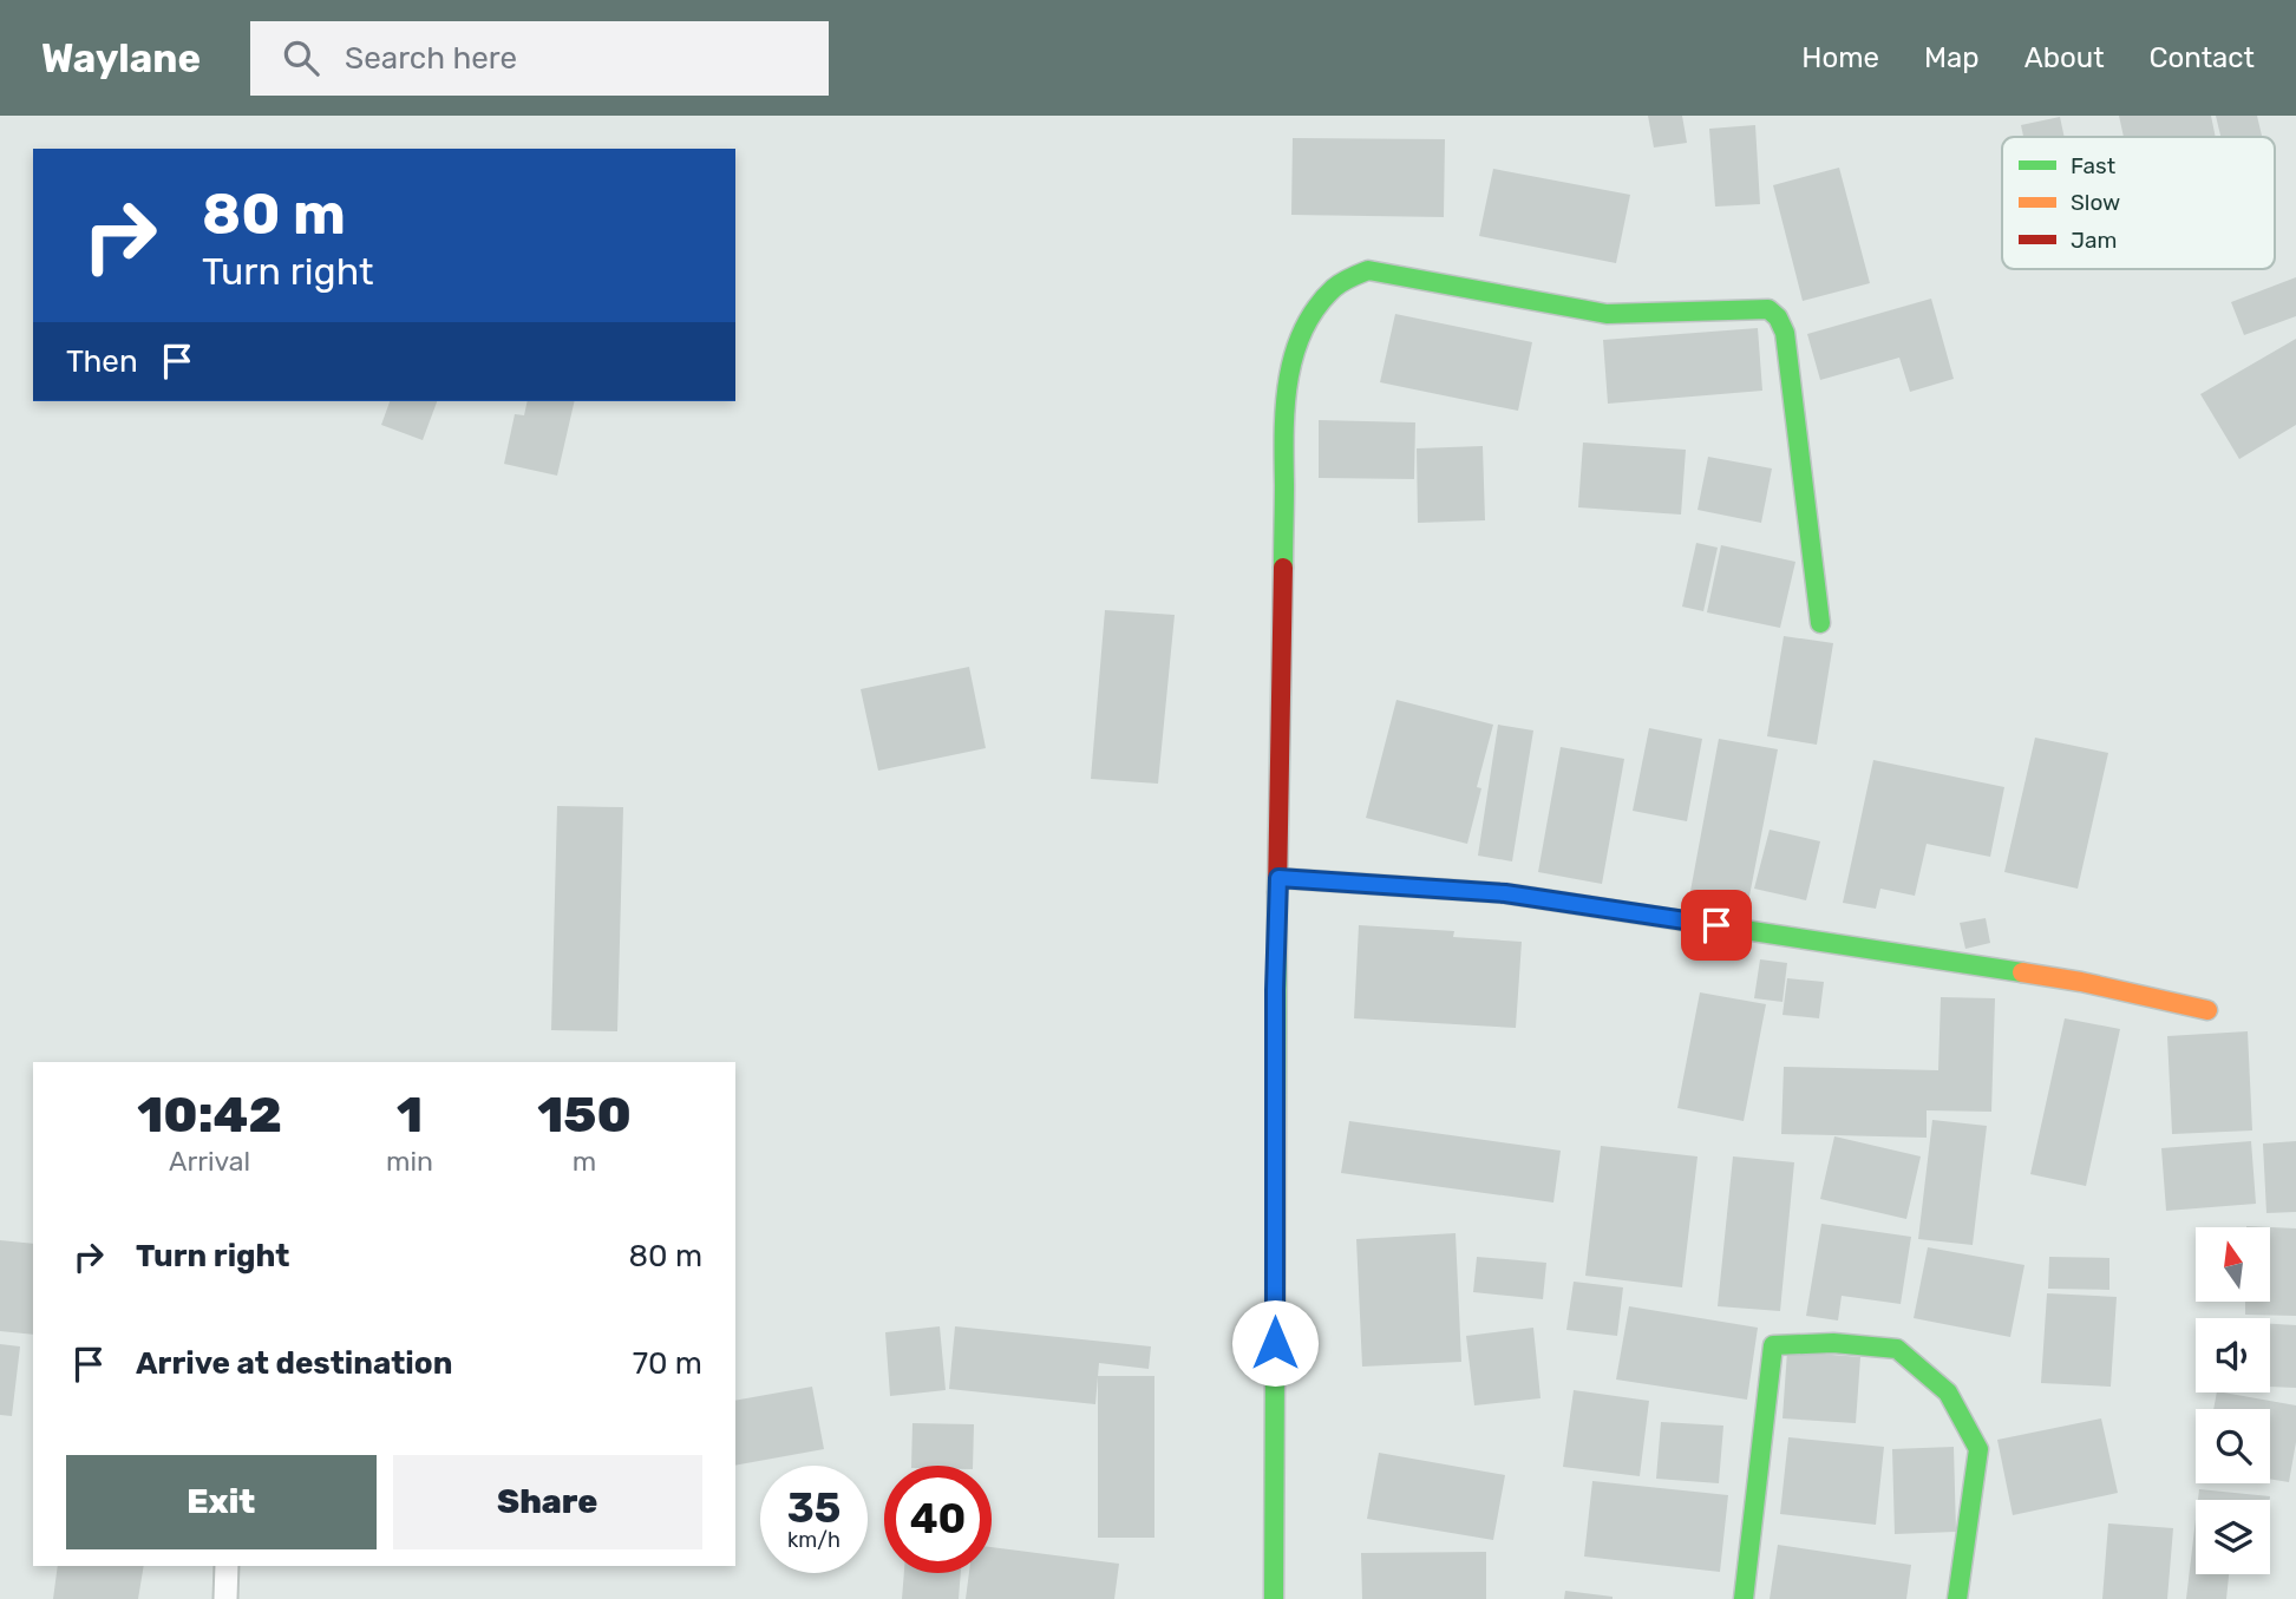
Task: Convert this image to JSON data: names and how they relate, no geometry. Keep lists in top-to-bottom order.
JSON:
{
  "legend": ["Fast", "Slow", "Jam"],
  "north": "top",
  "page": {
    "header": "Waylane",
    "search": "Search here",
    "nav": [
      "Home",
      "Map",
      "About",
      "Contact"
    ],
    "turn": ["80 m", "Turn right"],
    "then": "Then",
    "eta": [
      "10:42",
      "Arrival",
      "1",
      "min",
      "150",
      "m"
    ],
    "list": [
      {
        "name": "Turn right",
        "value": "80 m"
      },
      {
        "name": "Arrive at destination",
        "value": "70 m"
      }
    ],
    "buttons": ["Exit", "Share"],
    "speed": "35 km/h",
    "limit": "40"
  }
}
